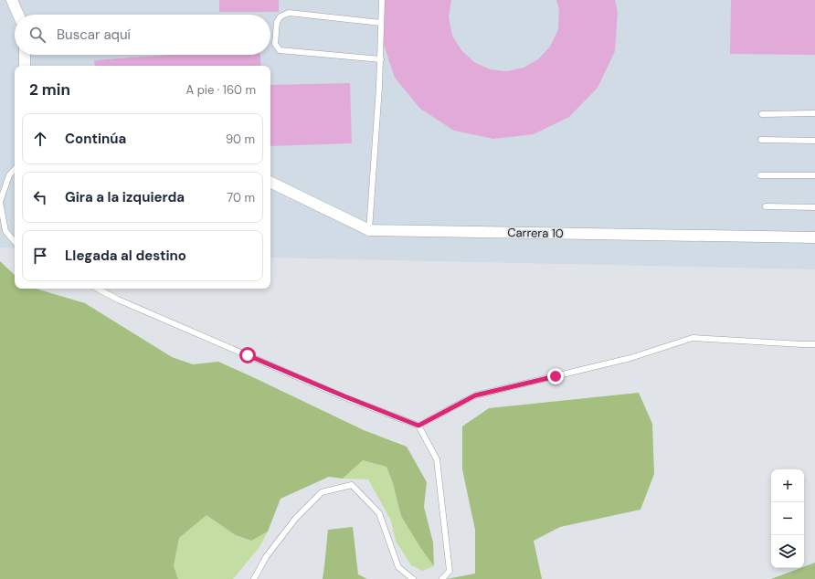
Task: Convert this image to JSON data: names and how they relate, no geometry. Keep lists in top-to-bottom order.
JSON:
{
  "streets": {
    "street": ["Carrera 10"]
  },
  "page": {
    "search": "Buscar aquí",
    "heading": ["2 min", "A pie · 160 m"],
    "list": [
      ["Continúa", "90 m"],
      ["Gira a la izquierda", "70 m"],
      "Llegada al destino"
    ],
    "map_buttons": ["+", "−"]
  }
}
